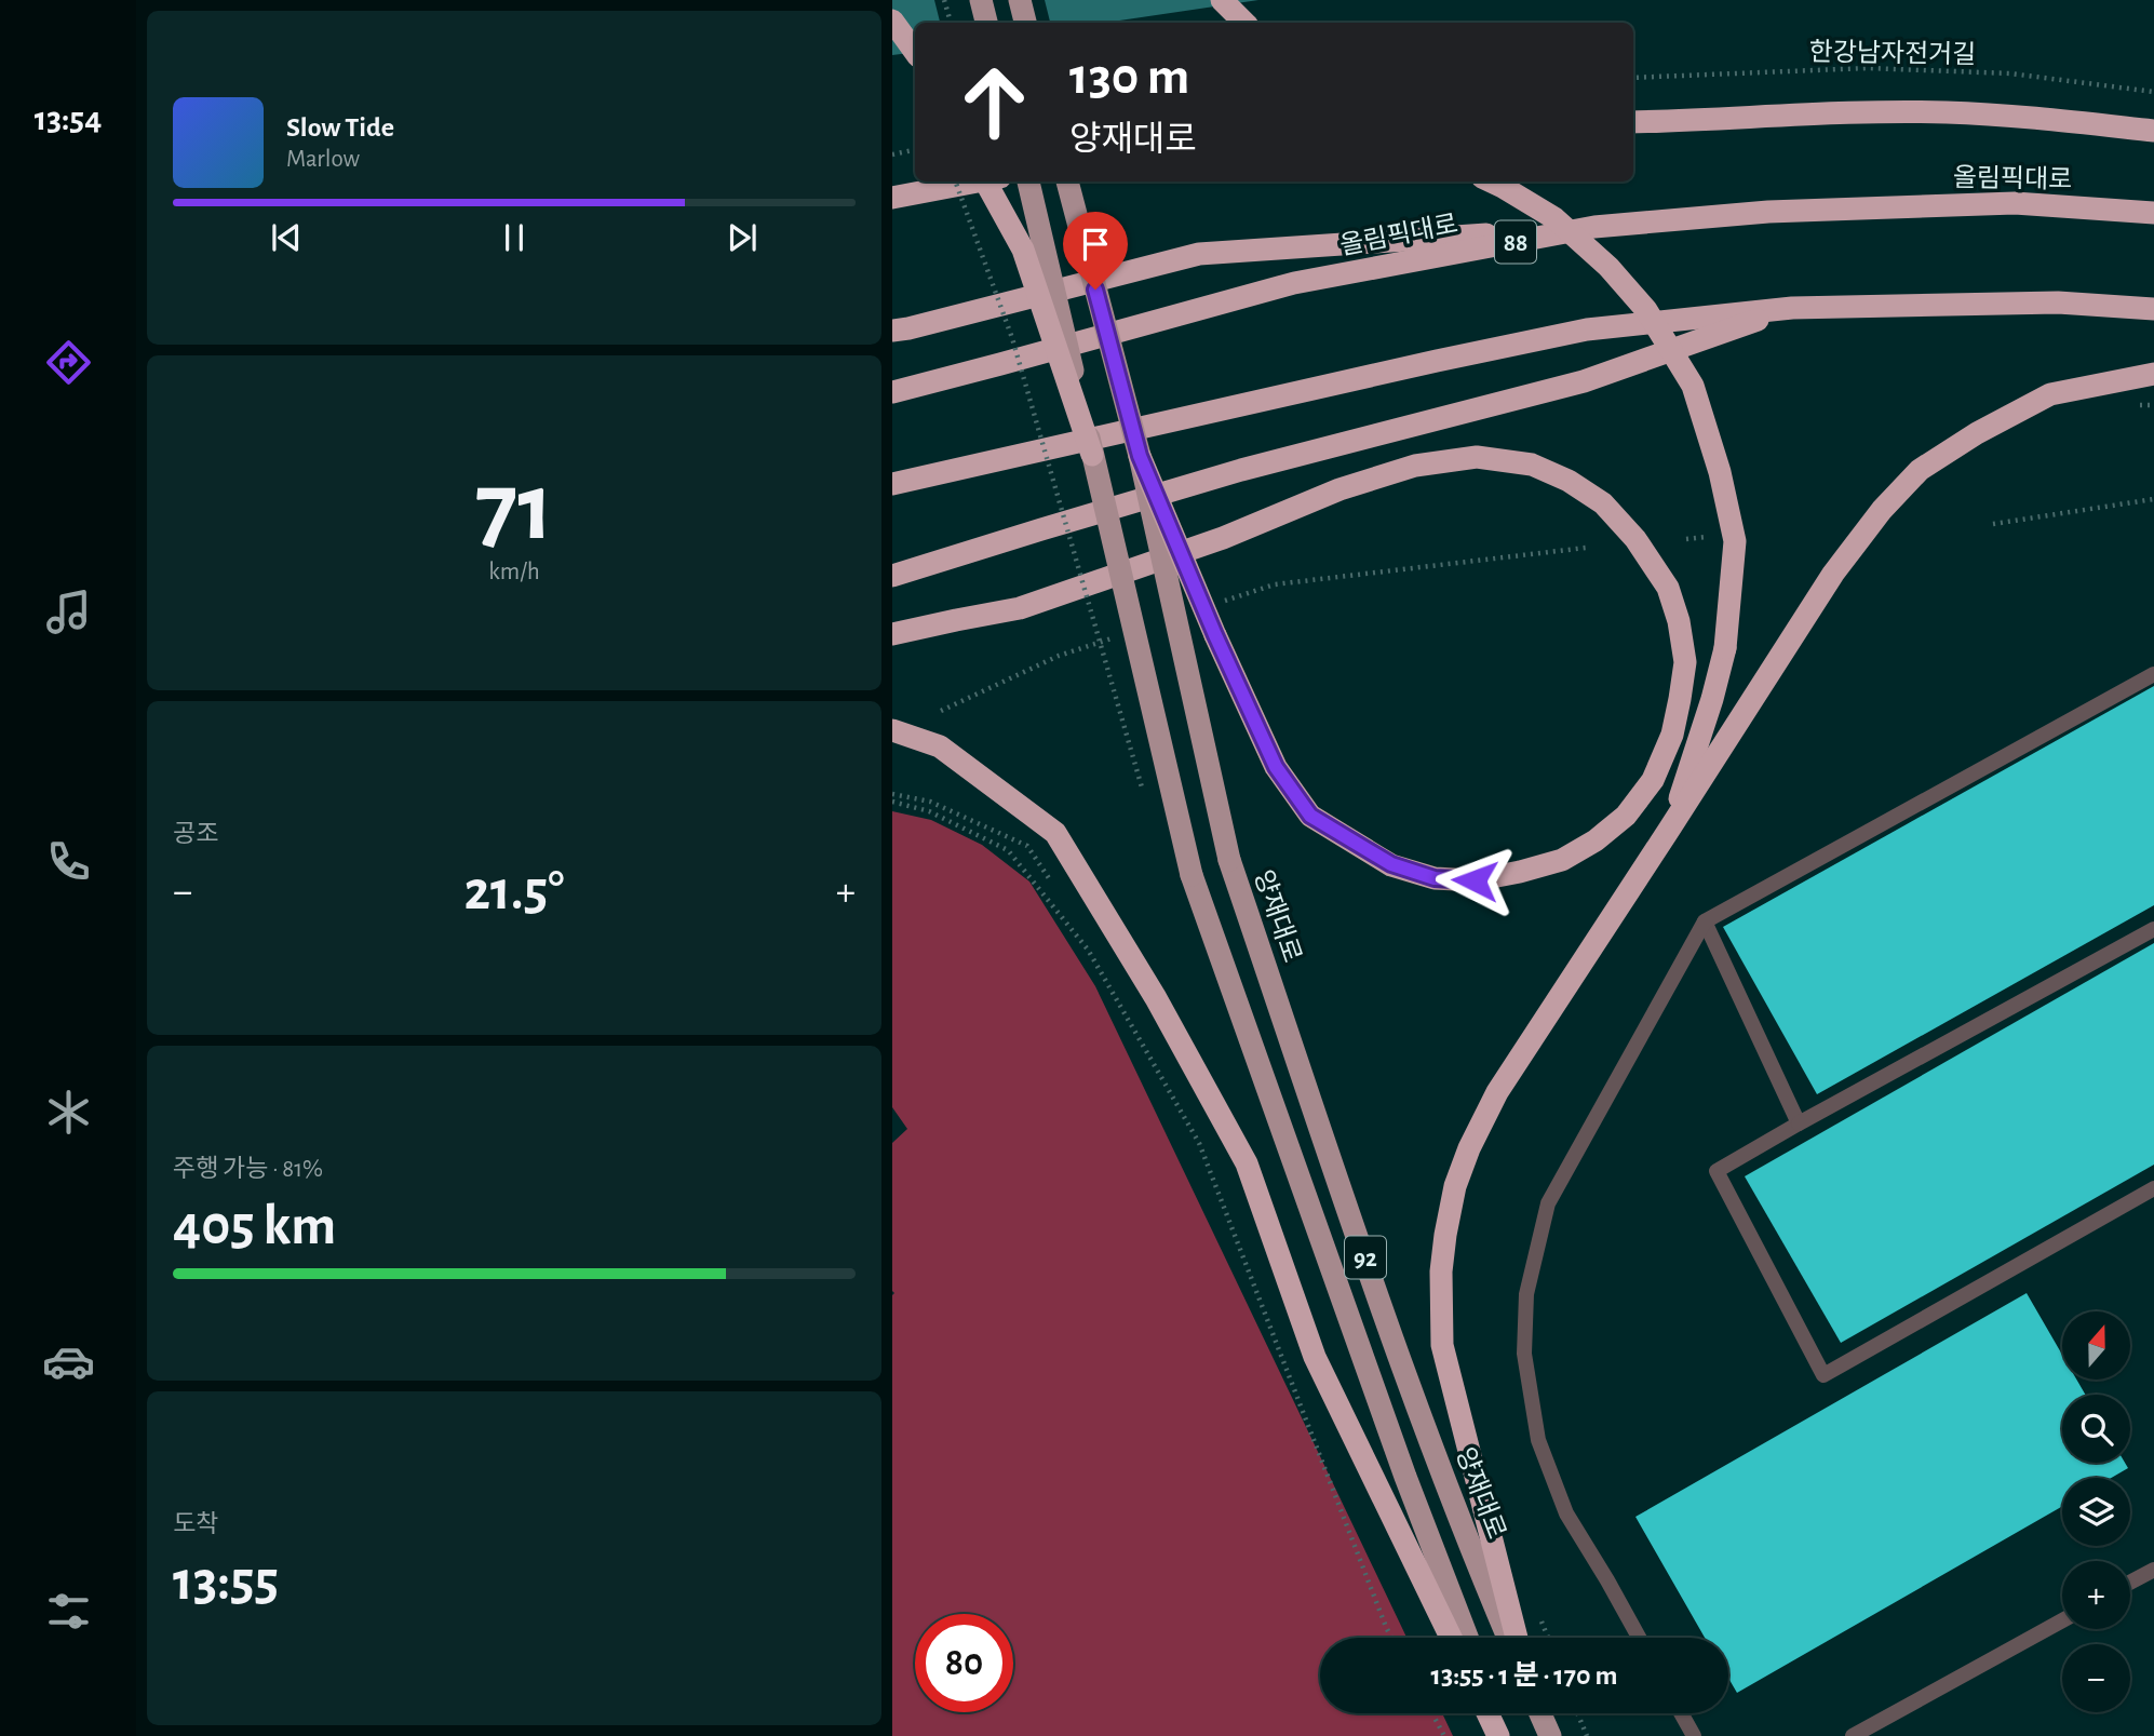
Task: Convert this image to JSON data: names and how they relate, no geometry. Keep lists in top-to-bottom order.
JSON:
{
  "streets": {
    "highway": ["올림픽대로", "88"],
    "main road": ["양재대로", "92"],
    "path": ["한강남자전거길"]
  },
  "north": "top",
  "page": {
    "tabs": "13:54",
    "turn": ["130 m", "양재대로"],
    "song": ["Slow Tide", "Marlow"],
    "tile": [
      ["71", "km/h"],
      "공조",
      ["주행 가능 · 81%", "405 km"],
      ["도착", "13:55"]
    ],
    "heat": ["−", "21.5°", "+"],
    "map_buttons": ["+", "−"],
    "limit": "80",
    "trip": "13:55 · 1 분 · 170 m"
  }
}
